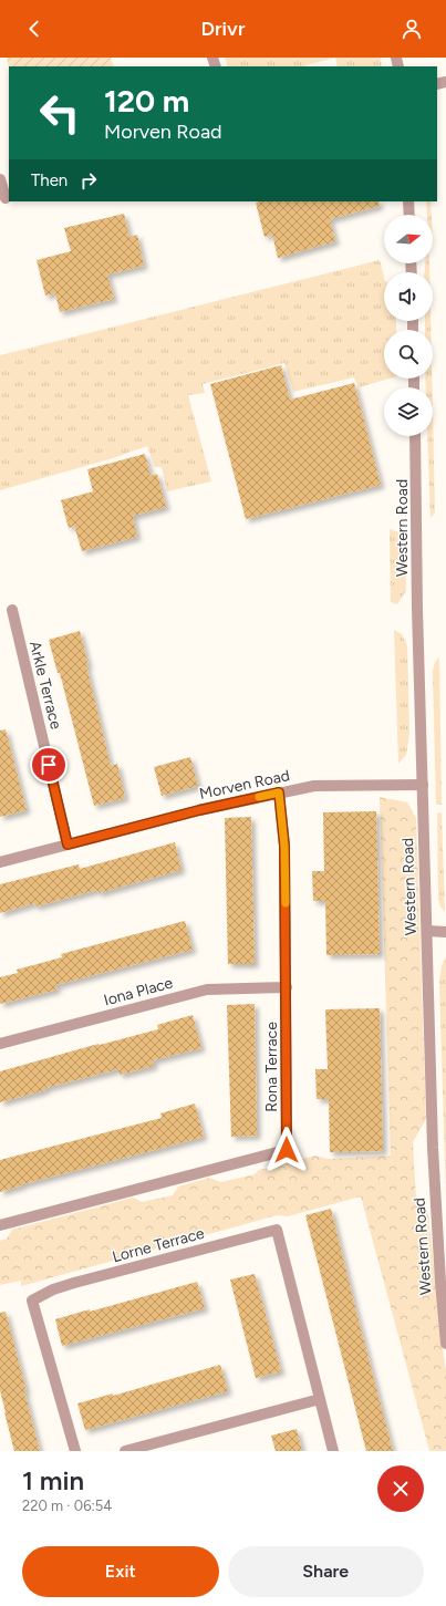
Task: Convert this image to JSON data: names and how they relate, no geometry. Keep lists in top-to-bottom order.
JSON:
{
  "streets": {
    "street": [
      "Western Road",
      "Arkle Terrace",
      "Morven Road",
      "Iona Place",
      "Rona Terrace",
      "Lorne Terrace"
    ]
  },
  "crossings": [
    ["Western Road", "Morven Road"],
    ["Arkle Terrace", "Morven Road"],
    ["Morven Road", "Rona Terrace"],
    ["Iona Place", "Rona Terrace"]
  ],
  "north": "right",
  "page": {
    "header": "Drivr",
    "turn": ["120 m", "Morven Road"],
    "then": "Then",
    "heading": ["1 min", "220 m · 06:54"],
    "buttons": ["Exit", "Share"]
  }
}
